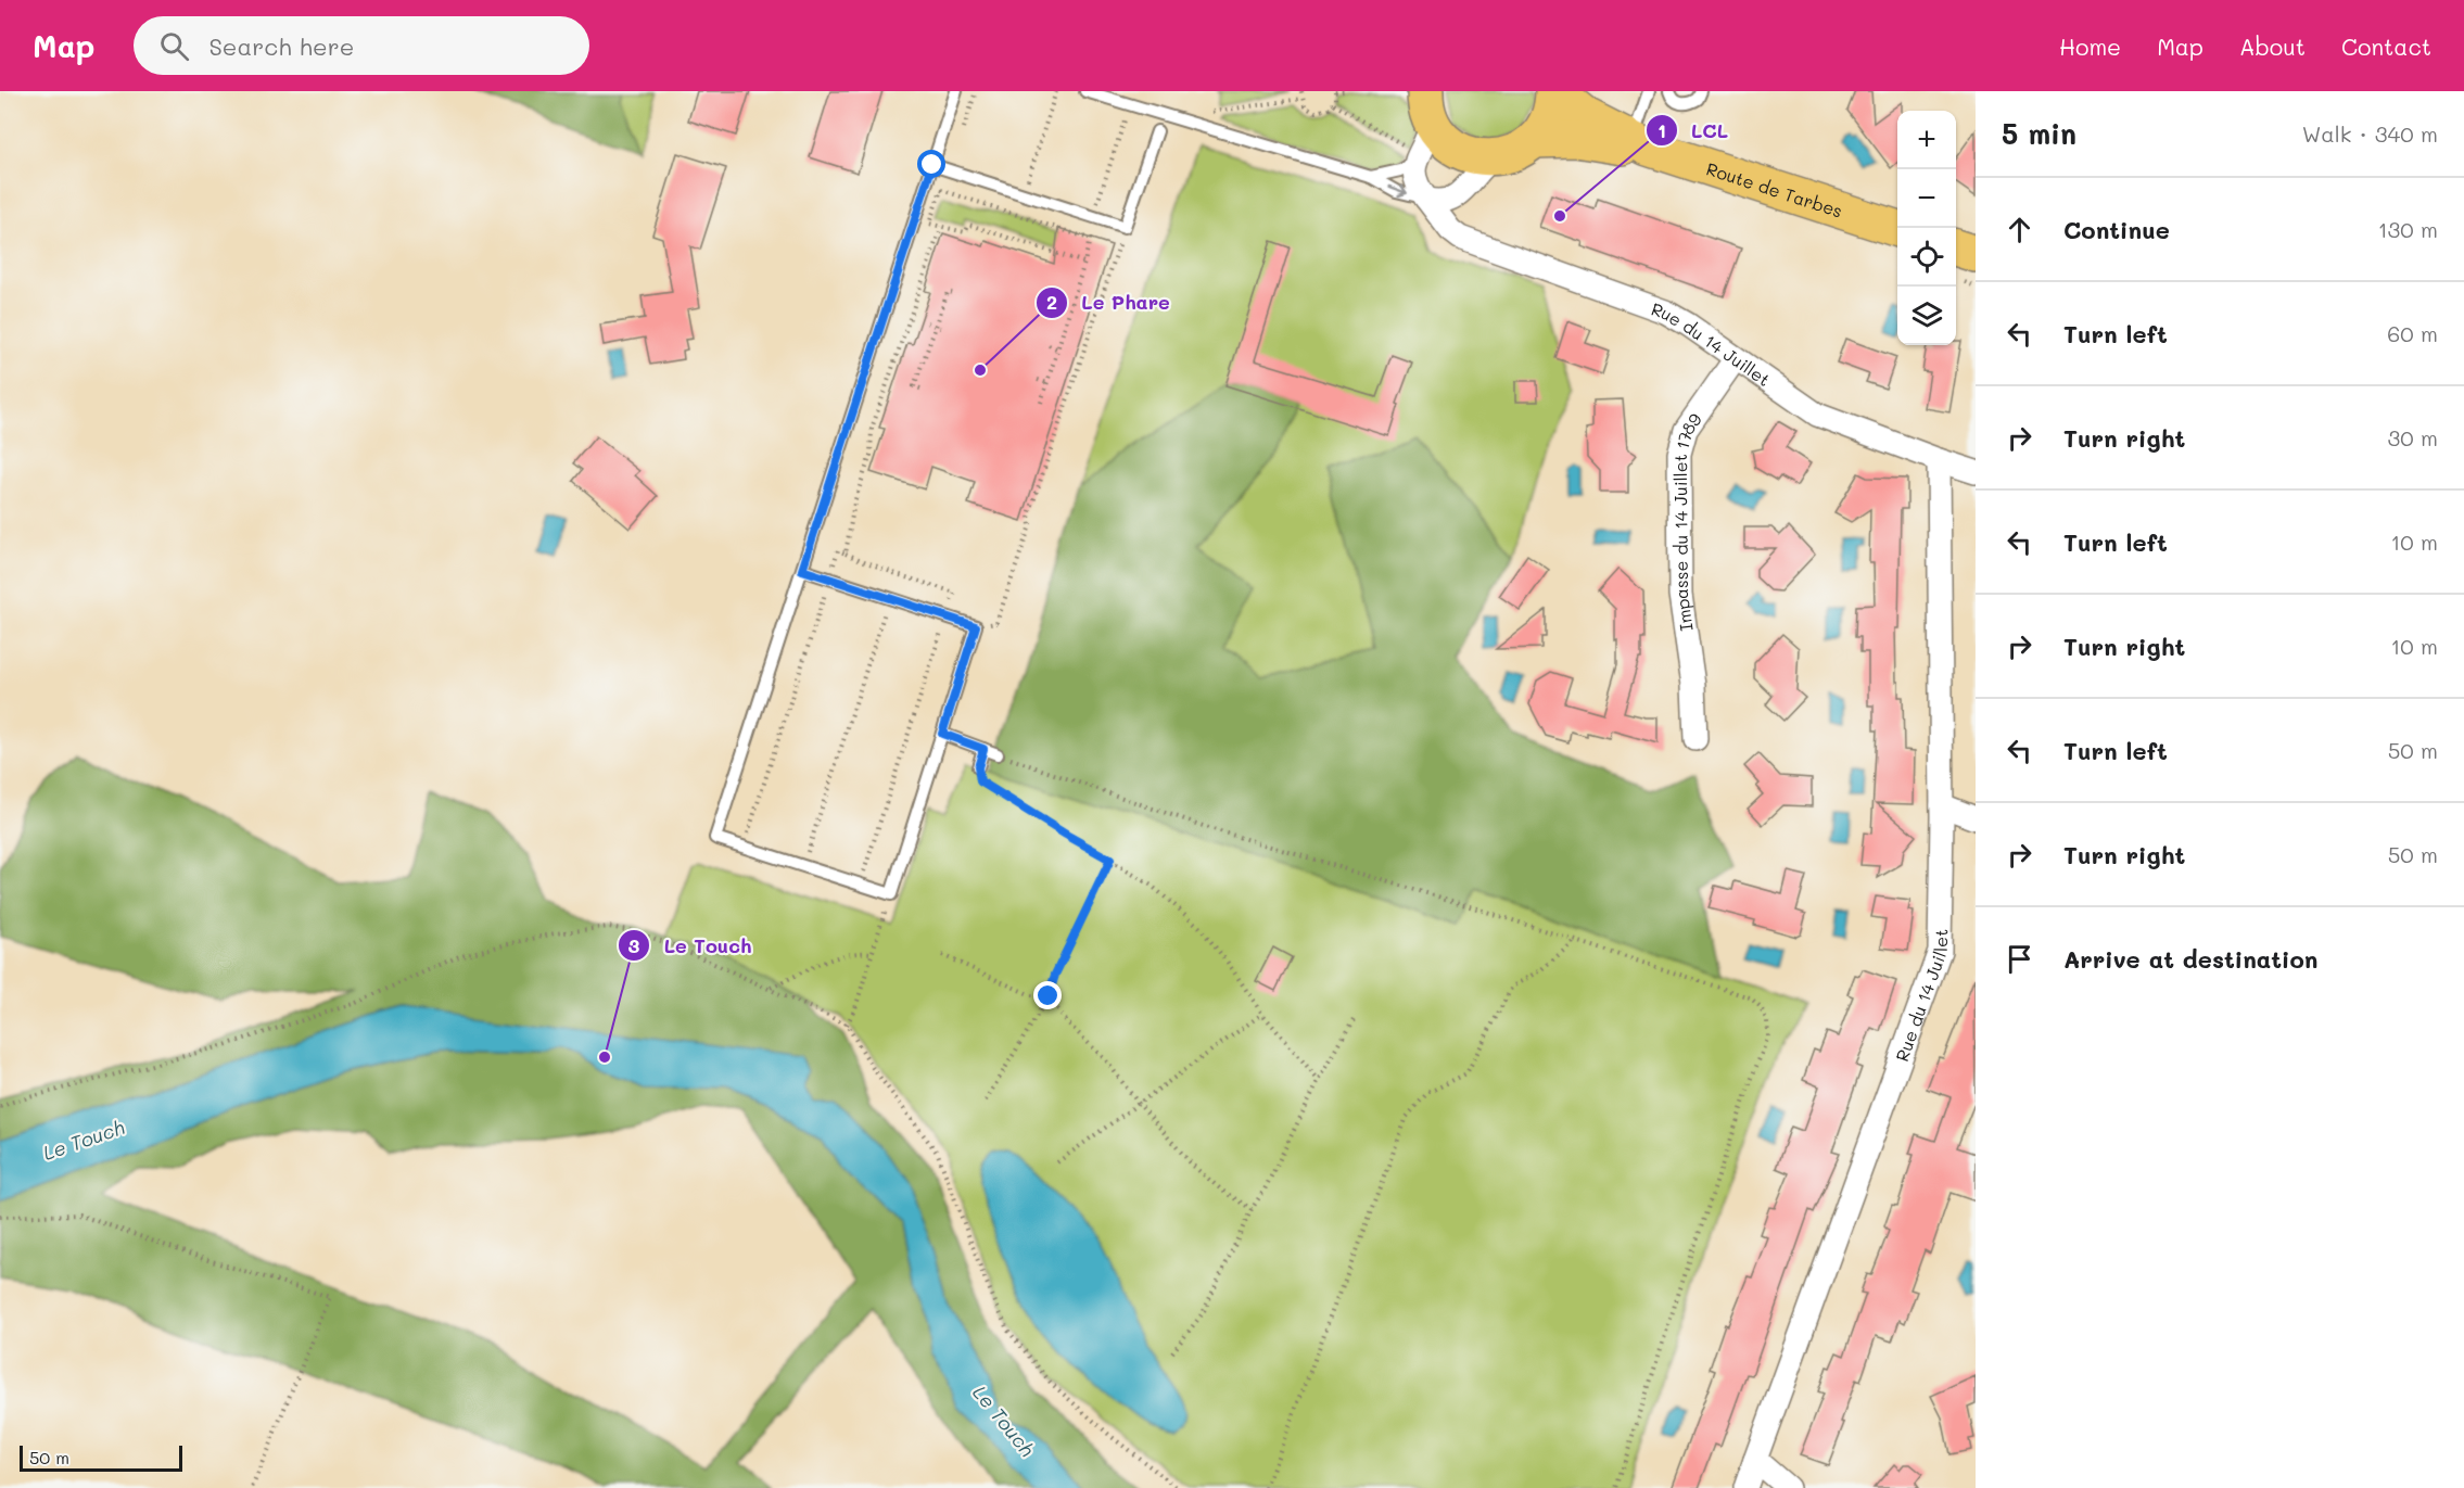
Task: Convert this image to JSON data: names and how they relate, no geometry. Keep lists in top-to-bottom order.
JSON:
{
  "streets": {
    "main road": ["Route de Tarbes"],
    "street": ["Rue du 14 Juillet", "Impasse du 14 Juillet 1789"]
  },
  "crossings": [
    ["Rue du 14 Juillet", "Impasse du 14 Juillet 1789"]
  ],
  "water": ["Le Touch"],
  "places": ["LCL", "Le Phare", "Le Touch"],
  "scale_bar": "50 m",
  "page": {
    "header": "Map",
    "search": "Search here",
    "nav": [
      "Home",
      "Map",
      "About",
      "Contact"
    ],
    "heading": ["5 min", "Walk · 340 m"],
    "map_buttons": ["+", "−"],
    "list": [
      ["Continue", "130 m"],
      ["Turn left", "60 m"],
      ["Turn right", "30 m"],
      ["Turn left", "10 m"],
      ["Turn right", "10 m"],
      ["Turn left", "50 m"],
      ["Turn right", "50 m"],
      "Arrive at destination"
    ],
    "scale": "50 m"
  }
}
